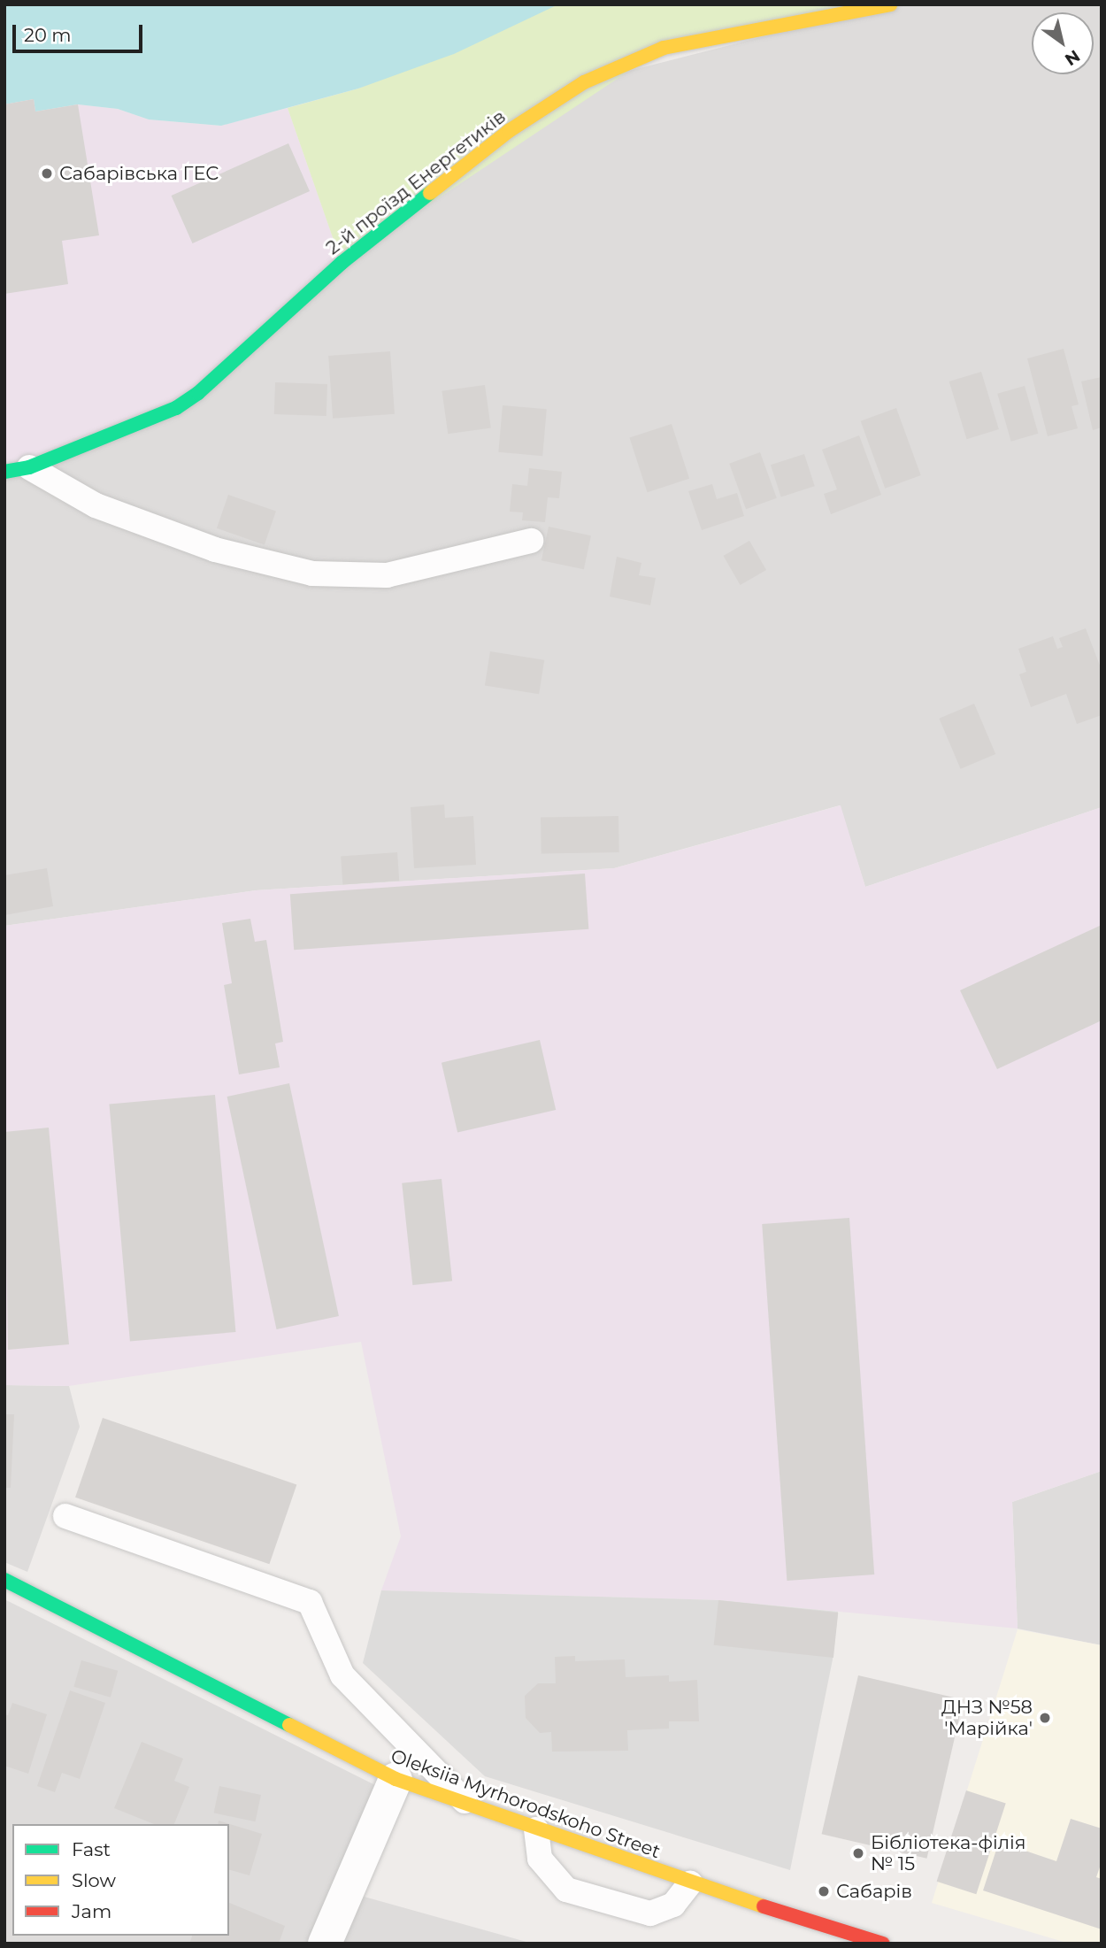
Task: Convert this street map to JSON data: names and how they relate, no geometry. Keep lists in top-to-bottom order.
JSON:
{
  "streets": {
    "street": ["2-й проїзд Енергетиків", "Oleksiia Myrhorodskoho Street"]
  },
  "places": [
    "Сабарівська ГЕС",
    "ДНЗ №58 'Марійка'",
    "Бібліотека-філія № 15",
    "Сабарів"
  ],
  "legend": ["Fast", "Slow", "Jam"],
  "scale_bar": "20 m",
  "north": "bottom right"
}
